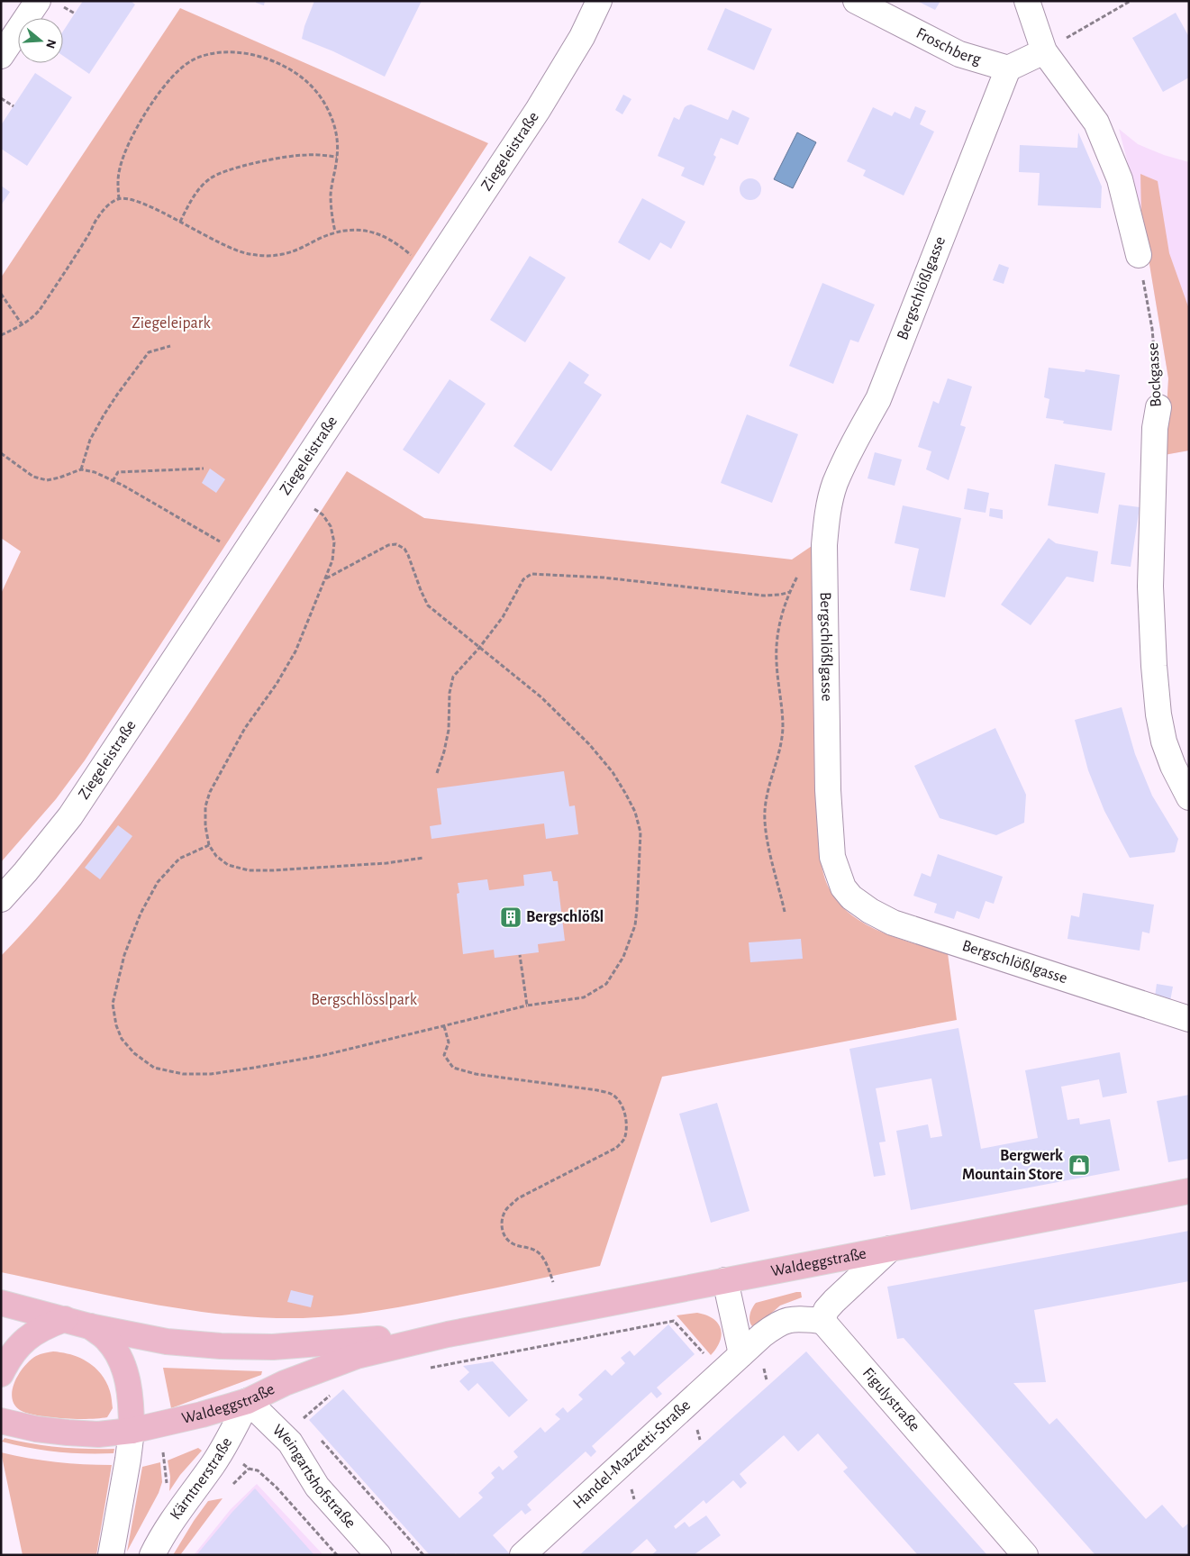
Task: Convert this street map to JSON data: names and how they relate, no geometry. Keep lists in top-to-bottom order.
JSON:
{
  "streets": {
    "main road": ["Waldeggstraße"],
    "street": [
      "Froschberg",
      "Ziegeleistraße",
      "Bergschlößlgasse",
      "Bockgasse",
      "Figulystraße",
      "Handel-Mazzetti-Straße",
      "Weingartshofstraße",
      "Kärntnerstraße"
    ]
  },
  "crossings": [
    ["Froschberg", "Bergschlößlgasse"],
    ["Waldeggstraße", "Weingartshofstraße"],
    ["Waldeggstraße", "Kärntnerstraße"],
    ["Figulystraße", "Handel-Mazzetti-Straße"],
    ["Weingartshofstraße", "Kärntnerstraße"]
  ],
  "parks": ["Ziegeleipark", "Bergschlösslpark"],
  "places": {
    "building": ["Bergschlößl"],
    "shop": ["Bergwerk Mountain Store"]
  },
  "north": "right"
}
